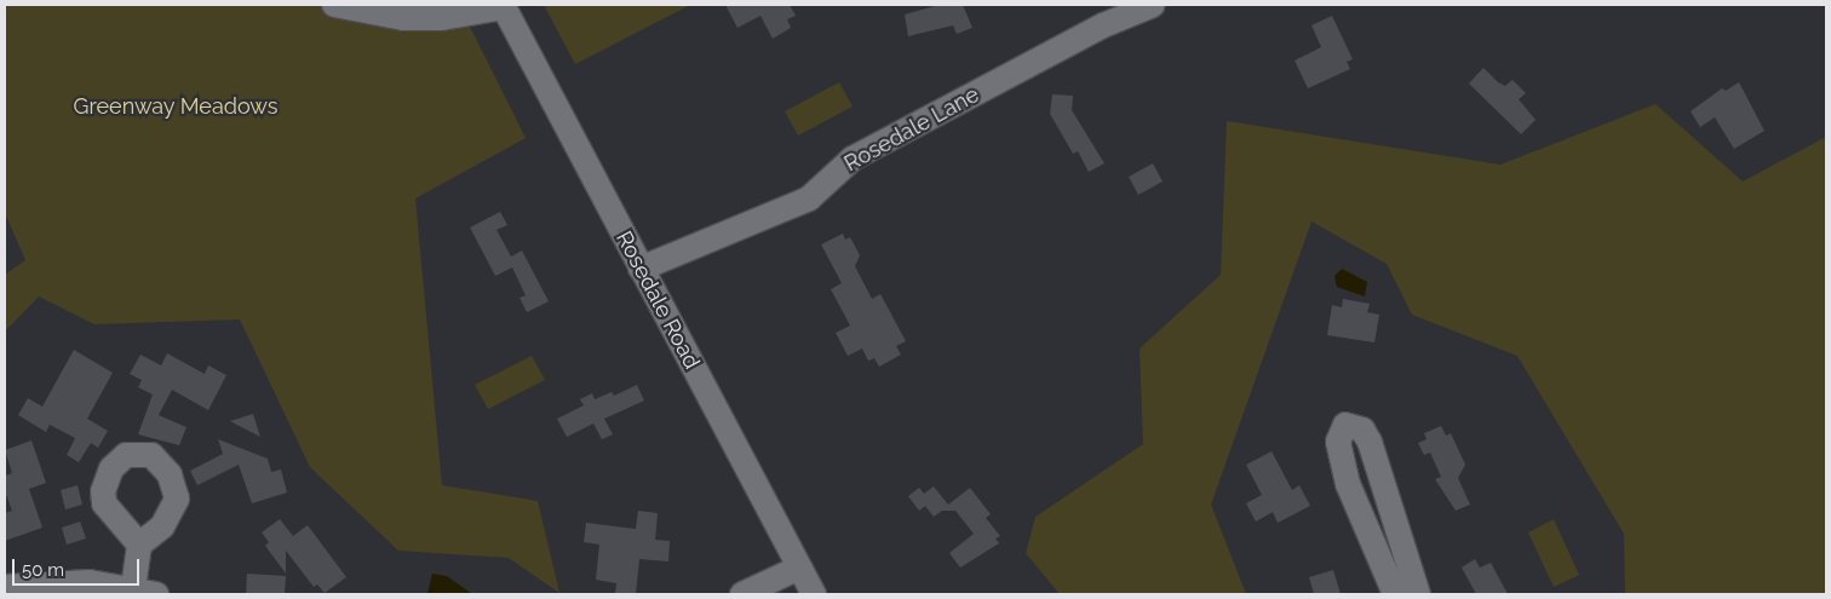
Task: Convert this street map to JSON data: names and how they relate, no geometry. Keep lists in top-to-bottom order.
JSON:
{
  "streets": {
    "street": ["Rosedale Lane", "Rosedale Road"]
  },
  "crossings": [
    ["Rosedale Lane", "Rosedale Road"]
  ],
  "parks": ["Greenway Meadows"],
  "scale_bar": "50 m"
}
